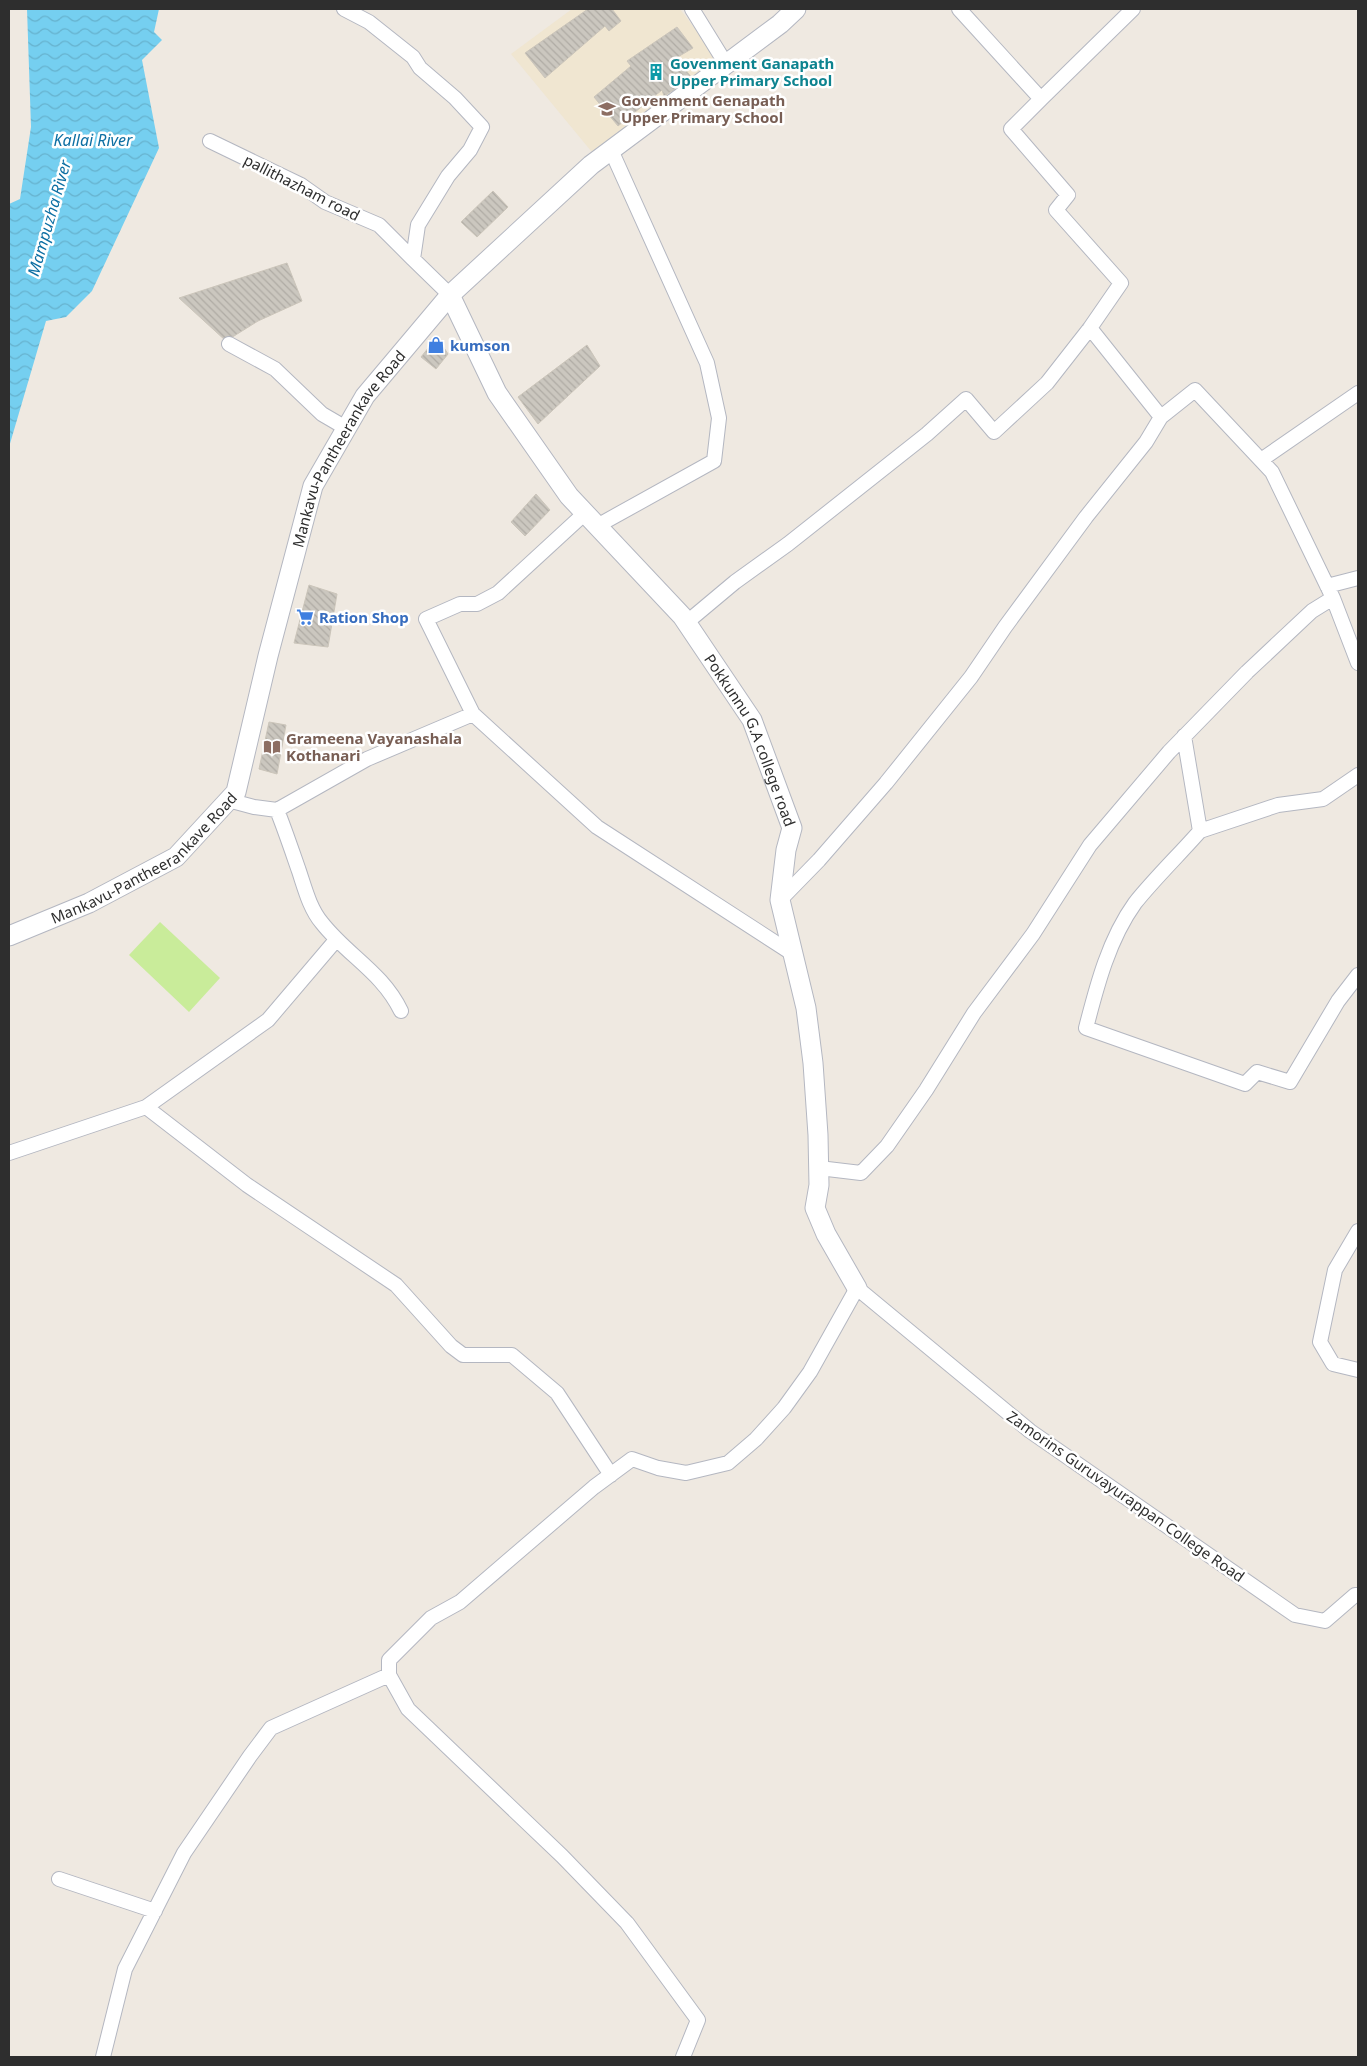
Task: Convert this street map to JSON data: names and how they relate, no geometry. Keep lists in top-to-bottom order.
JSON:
{
  "streets": {
    "main road": ["Mankavu-Pantheerankave Road", "Pokkunnu G.A college road"],
    "street": ["pallithazham road", "Zamorins Guruvayurappan College Road"]
  },
  "crossings": [
    ["pallithazham road", "Mankavu-Pantheerankave Road"],
    ["pallithazham road", "Pokkunnu G.A college road"],
    ["Mankavu-Pantheerankave Road", "Pokkunnu G.A college road"],
    ["Pokkunnu G.A college road", "Zamorins Guruvayurappan College Road"]
  ],
  "water": ["Kallai River", "Mampuzha River"],
  "places": {
    "building": ["Govenment Ganapath Upper Primary School"],
    "school or university": ["Govenment Genapath Upper Primary School"],
    "shop": ["kumson"],
    "supermarket": ["Ration Shop"],
    "library": ["Grameena Vayanashala Kothanari"]
  }
}
